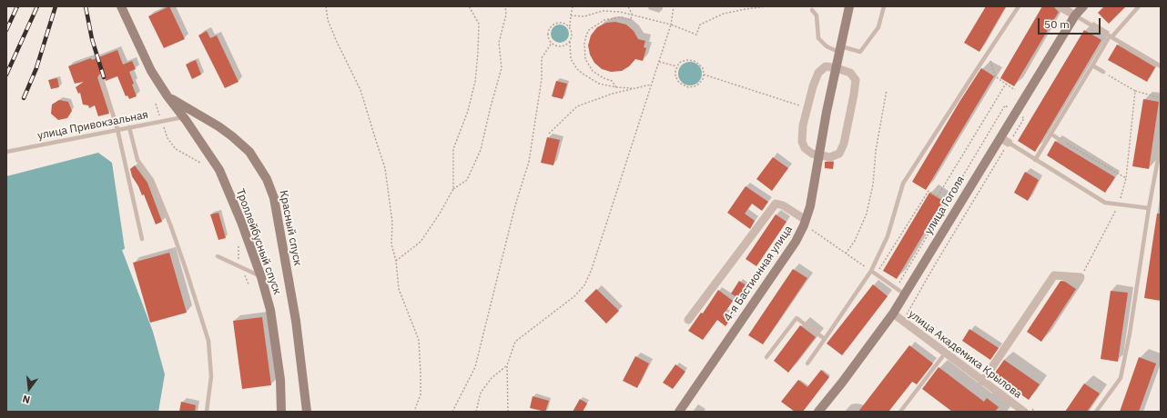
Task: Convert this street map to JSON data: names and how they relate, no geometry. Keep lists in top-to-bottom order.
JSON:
{
  "streets": {
    "main road": [
      "улица Гоголя",
      "Красный спуск",
      "Троллейбусный спуск",
      "4-я Бастионная улица"
    ],
    "street": ["улица Академика Крылова"],
    "lane": ["улица Привокзальная"]
  },
  "crossings": [
    ["улица Привокзальная", "Троллейбусный спуск"],
    ["улица Гоголя", "улица Академика Крылова"],
    ["Красный спуск", "Троллейбусный спуск"]
  ],
  "scale_bar": "50 m",
  "north": "bottom"
}
